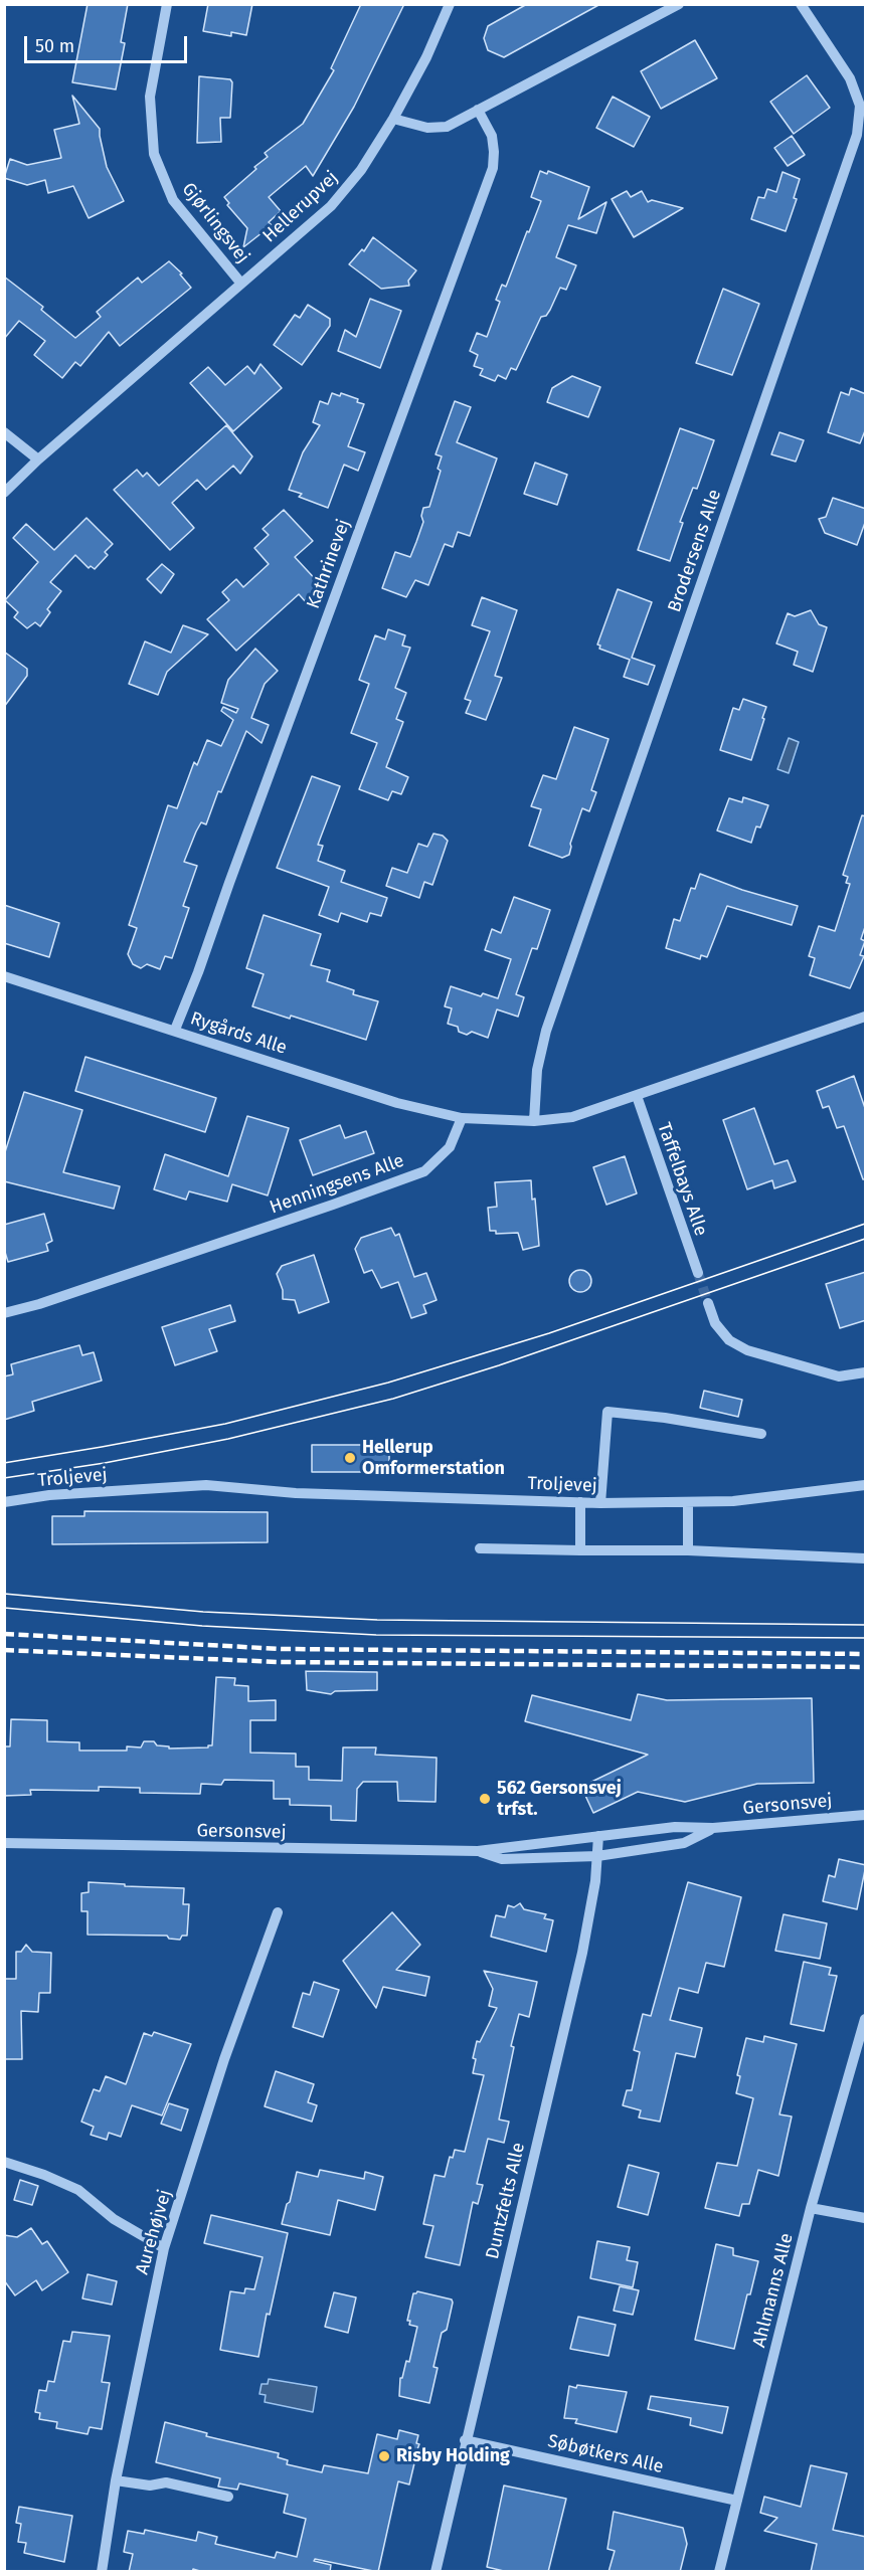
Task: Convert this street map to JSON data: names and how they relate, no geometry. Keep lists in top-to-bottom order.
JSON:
{
  "streets": {
    "street": [
      "Hellerupvej",
      "Gjørlingsvej",
      "Brodersens Alle",
      "Kathrinevej",
      "Rygårds Alle",
      "Taffelbays Alle",
      "Henningsens Alle",
      "Troljevej",
      "Gersonsvej",
      "Duntzfelts Alle",
      "Aurehøjvej",
      "Ahlmanns Alle",
      "Søbøtkers Alle"
    ]
  },
  "crossings": [
    ["Hellerupvej", "Gjørlingsvej"],
    ["Kathrinevej", "Rygårds Alle"],
    ["Rygårds Alle", "Henningsens Alle"],
    ["Gersonsvej", "Duntzfelts Alle"],
    ["Duntzfelts Alle", "Søbøtkers Alle"],
    ["Ahlmanns Alle", "Søbøtkers Alle"]
  ],
  "places": ["Hellerup Omformerstation", "562 Gersonsvej trfst.", "Risby Holding"],
  "scale_bar": "50 m"
}
